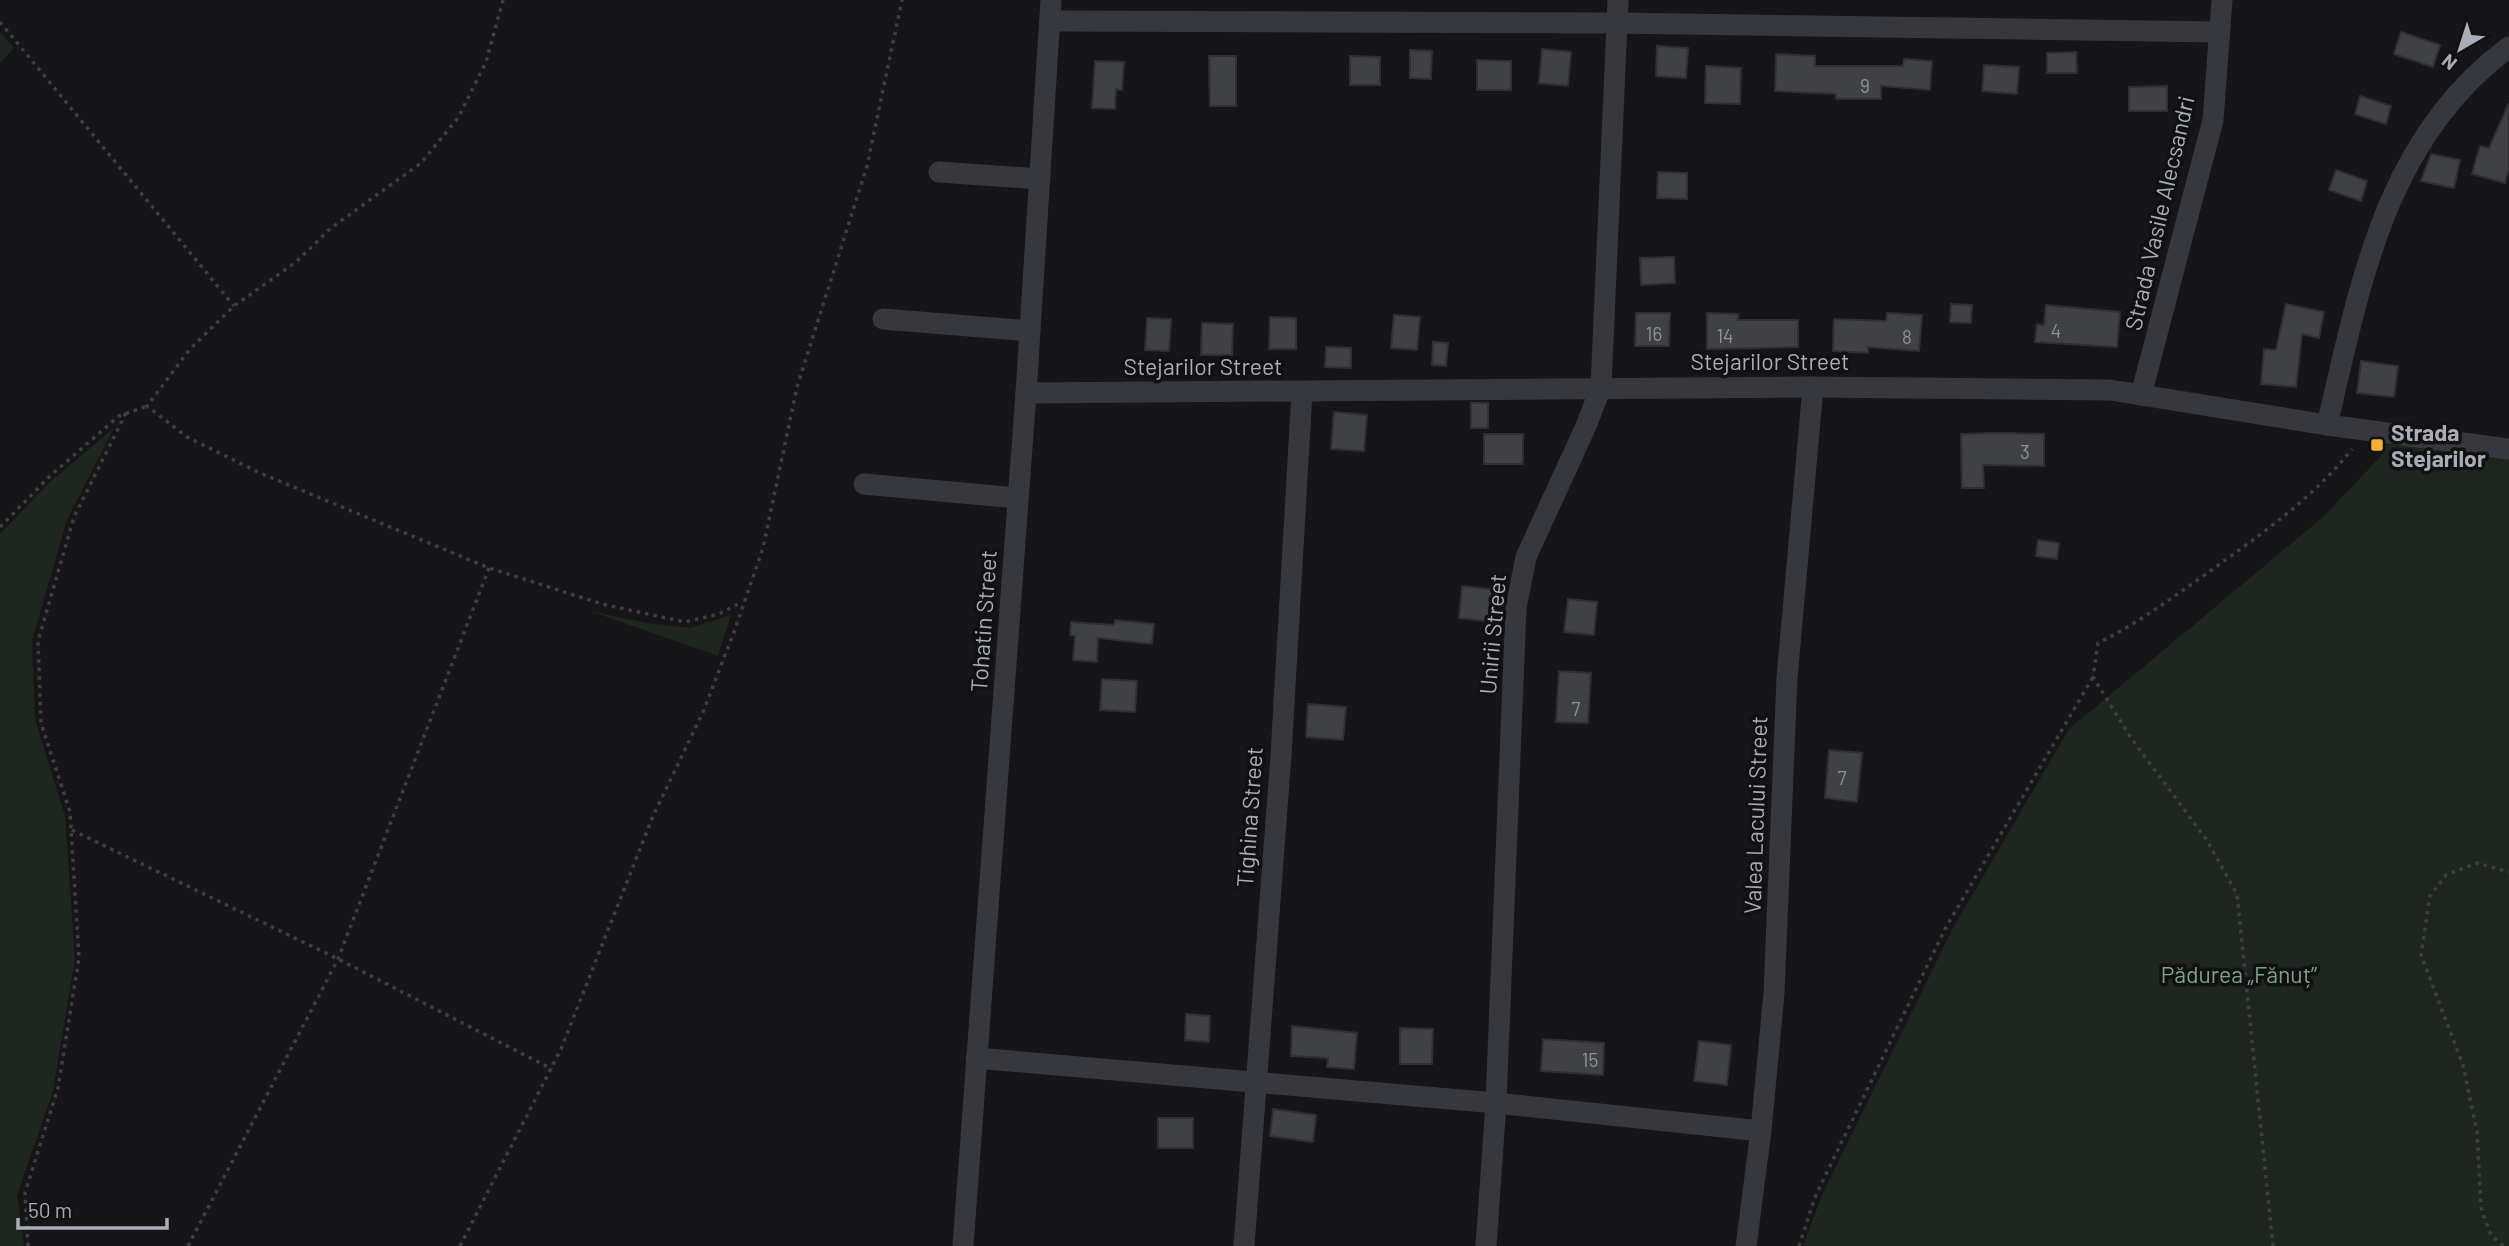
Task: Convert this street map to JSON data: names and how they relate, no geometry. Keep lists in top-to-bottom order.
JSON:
{
  "streets": {
    "street": [
      "Strada Vasile Alecsandri",
      "Stejarilor Street",
      "Tohatin Street",
      "Unirii Street",
      "Valea Lacului Street",
      "Tighina Street"
    ]
  },
  "crossings": [
    ["Strada Vasile Alecsandri", "Stejarilor Street"],
    ["Stejarilor Street", "Tohatin Street"],
    ["Stejarilor Street", "Unirii Street"],
    ["Stejarilor Street", "Valea Lacului Street"],
    ["Stejarilor Street", "Tighina Street"]
  ],
  "parks": ["Pădurea „Fănuț”"],
  "places": {
    "transit": ["Strada Stejarilor"]
  },
  "house_numbers": [
    "9",
    "4",
    "16",
    "14",
    "8",
    "3",
    "7",
    "7",
    "15"
  ],
  "scale_bar": "50 m",
  "north": "bottom left"
}
